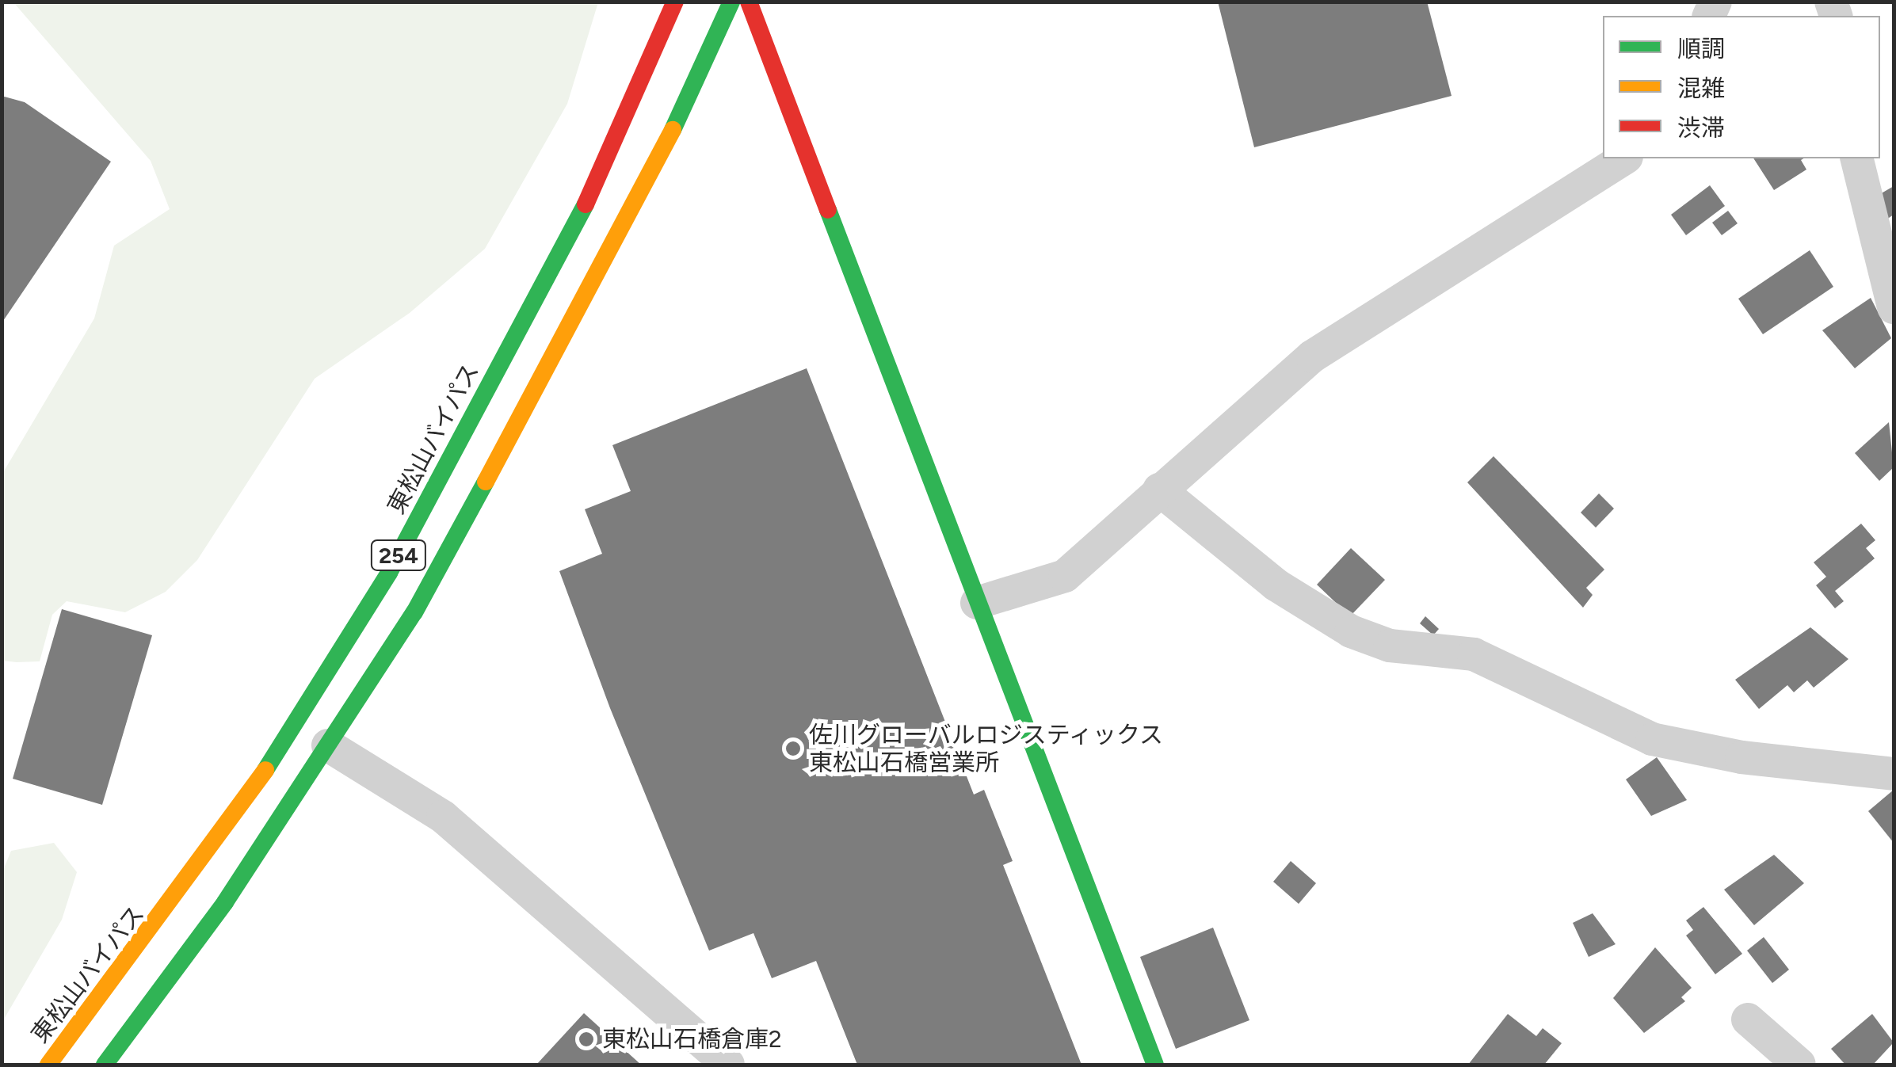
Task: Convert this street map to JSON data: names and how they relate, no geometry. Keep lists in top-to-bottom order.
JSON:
{
  "streets": {
    "main road": ["東松山バイパス", "254"]
  },
  "places": ["佐川グローバルロジスティックス 東松山石橋営業所", "東松山石橋倉庫2"],
  "legend": ["順調", "混雑", "渋滞"]
}
